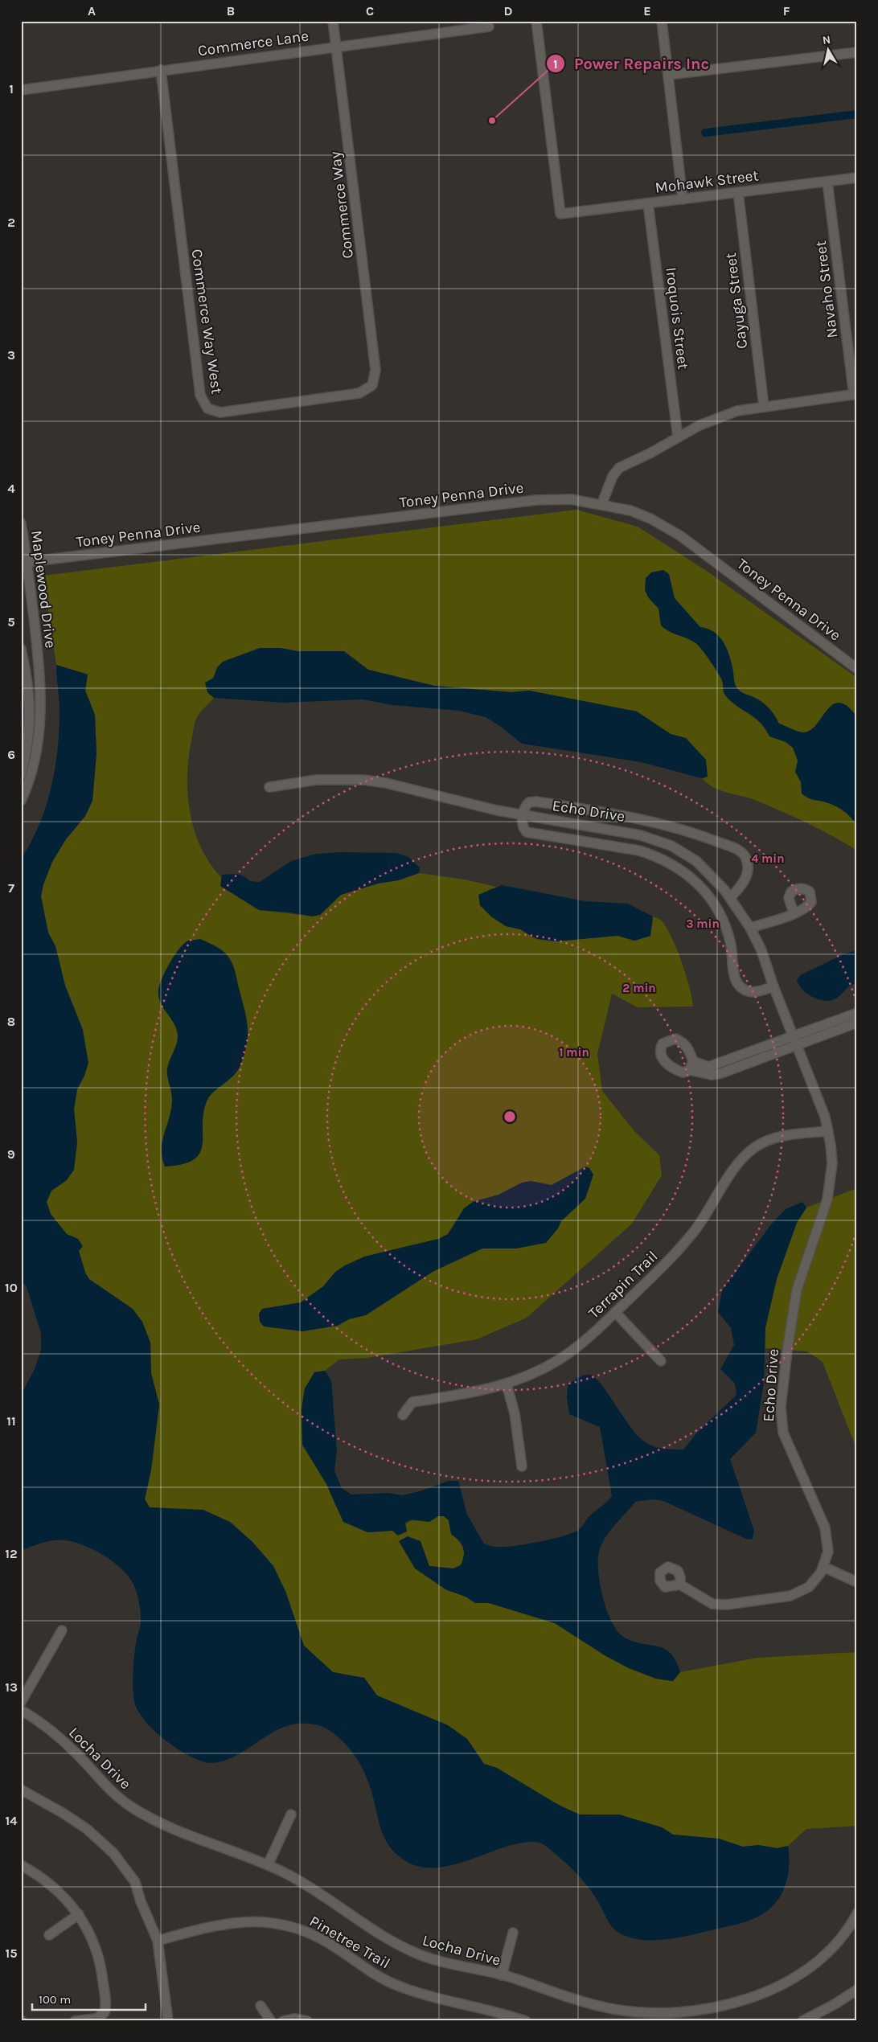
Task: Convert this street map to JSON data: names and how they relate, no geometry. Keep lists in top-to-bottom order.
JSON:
{
  "streets": {
    "street": [
      "Commerce Lane",
      "Mohawk Street",
      "Commerce Way",
      "Navaho Street",
      "Cayuga Street",
      "Iroquois Street",
      "Commerce Way West",
      "Toney Penna Drive",
      "Maplewood Drive",
      "Echo Drive",
      "Terrapin Trail",
      "Locha Drive",
      "Pinetree Trail"
    ]
  },
  "crossings": [
    ["Commerce Lane", "Commerce Way"],
    ["Commerce Lane", "Commerce Way West"],
    ["Mohawk Street", "Navaho Street"],
    ["Mohawk Street", "Cayuga Street"],
    ["Mohawk Street", "Iroquois Street"],
    ["Commerce Way", "Commerce Way West"],
    ["Toney Penna Drive", "Maplewood Drive"],
    ["Echo Drive", "Terrapin Trail"]
  ],
  "places": ["Power Repairs Inc"],
  "scale_bar": "100 m",
  "north": "top",
  "grid": {
    "columns": [
      "A",
      "B",
      "C",
      "D",
      "E",
      "F"
    ],
    "rows": [
      "1",
      "2",
      "3",
      "4",
      "5",
      "6",
      "7",
      "8",
      "9",
      "10",
      "11",
      "12",
      "13",
      "14",
      "15"
    ]
  },
  "rings": [
    "4 min",
    "3 min",
    "2 min",
    "1 min"
  ]
}
